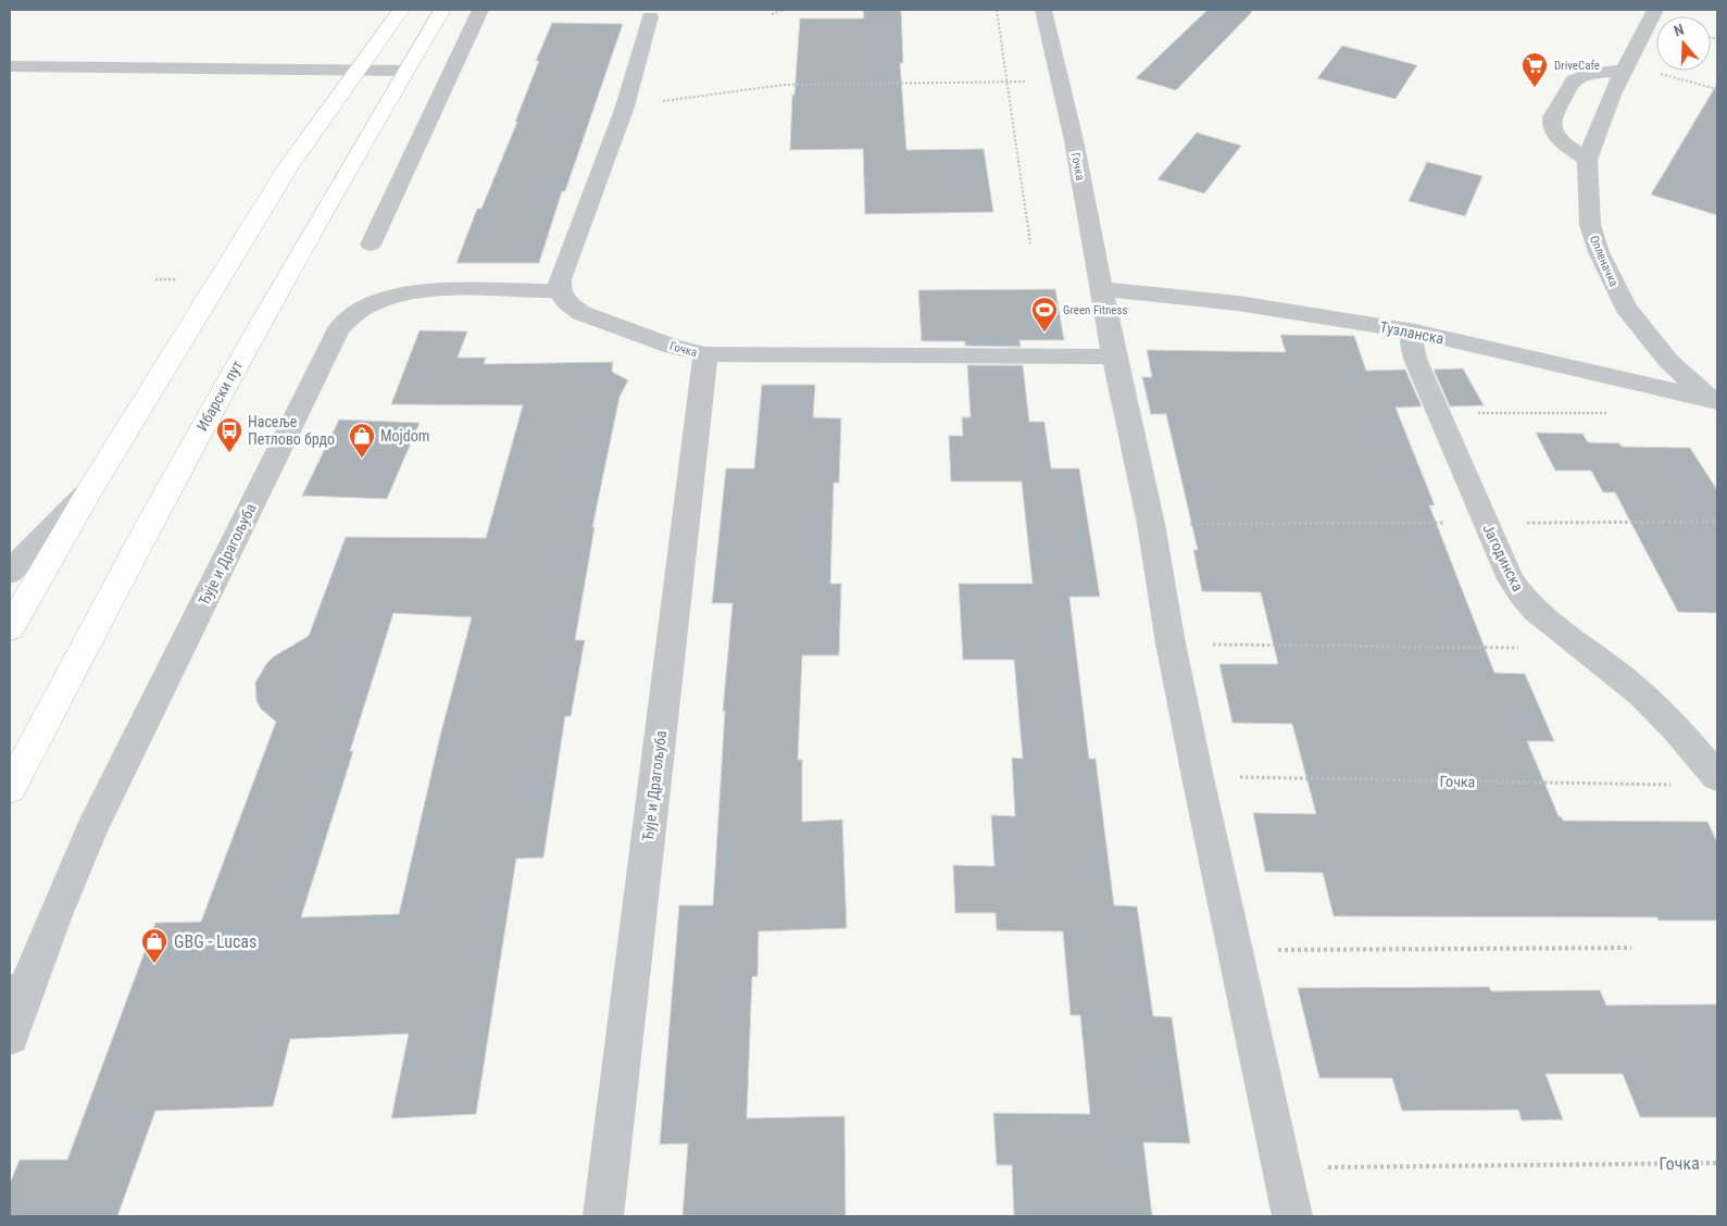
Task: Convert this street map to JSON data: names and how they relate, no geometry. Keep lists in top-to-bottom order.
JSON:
{
  "streets": {
    "main road": ["Ибарски пут"],
    "street": [
      "Гочка",
      "Опленачка",
      "Тузланска",
      "Ђује и Драгољуба",
      "Јагодинска"
    ]
  },
  "crossings": [
    ["Гочка", "Тузланска"],
    ["Гочка", "Ђује и Драгољуба"],
    ["Опленачка", "Тузланска"],
    ["Тузланска", "Јагодинска"]
  ],
  "places": {
    "supermarket": ["DriveCafe"],
    "sports": ["Green Fitness"],
    "bus stop": ["Насеље Петлово брдо"],
    "shop": ["Mojdom", "GBG - Lucas"]
  },
  "north": "top"
}
